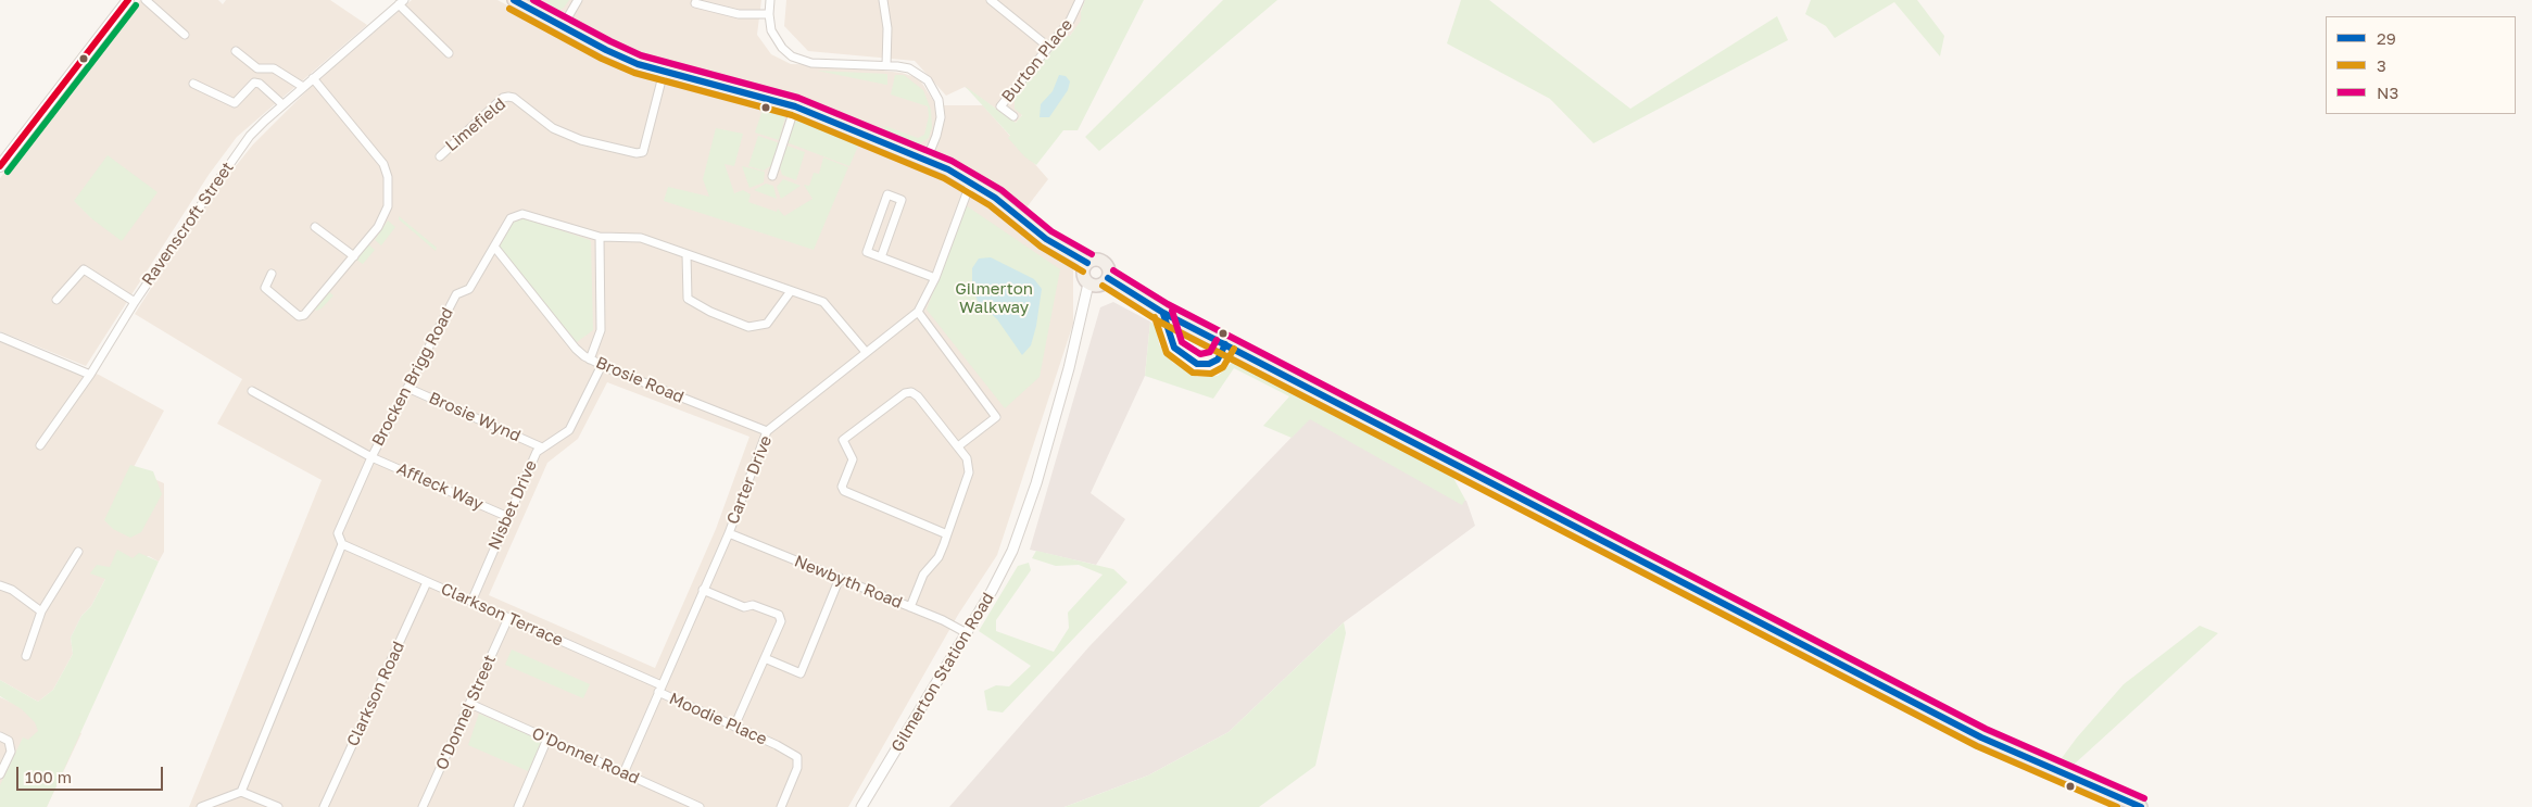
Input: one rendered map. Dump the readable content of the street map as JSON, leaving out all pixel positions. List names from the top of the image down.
{
  "streets": {
    "street": [
      "Burton Place",
      "Limefield",
      "Ravenscroft Street",
      "Brocken Brigg Road",
      "Brosie Road",
      "Brosie Wynd",
      "Carter Drive",
      "Affleck Way",
      "Nisbet Drive",
      "Newbyth Road",
      "Clarkson Terrace",
      "Gilmerton Station Road",
      "Clarkson Road",
      "O'Donnel Street",
      "Moodie Place",
      "O'Donnel Road"
    ]
  },
  "crossings": [
    ["Brocken Brigg Road", "Brosie Road"],
    ["Brocken Brigg Road", "Brosie Wynd"],
    ["Brocken Brigg Road", "Carter Drive"],
    ["Brocken Brigg Road", "Affleck Way"],
    ["Brocken Brigg Road", "Clarkson Terrace"],
    ["Brosie Road", "Carter Drive"],
    ["Brosie Road", "Nisbet Drive"],
    ["Brosie Wynd", "Nisbet Drive"],
    ["Carter Drive", "Newbyth Road"],
    ["Carter Drive", "Clarkson Terrace"],
    ["Carter Drive", "Moodie Place"],
    ["Carter Drive", "O'Donnel Road"],
    ["Affleck Way", "Nisbet Drive"],
    ["Nisbet Drive", "Clarkson Terrace"],
    ["Newbyth Road", "Gilmerton Station Road"],
    ["Clarkson Terrace", "Clarkson Road"],
    ["Clarkson Terrace", "O'Donnel Street"],
    ["Clarkson Terrace", "Moodie Place"],
    ["O'Donnel Street", "O'Donnel Road"]
  ],
  "parks": ["Gilmerton Walkway"],
  "lines": ["transit line 29", "transit line N3", "transit line 3"],
  "legend": ["29", "3", "N3"],
  "scale_bar": "100 m"
}
